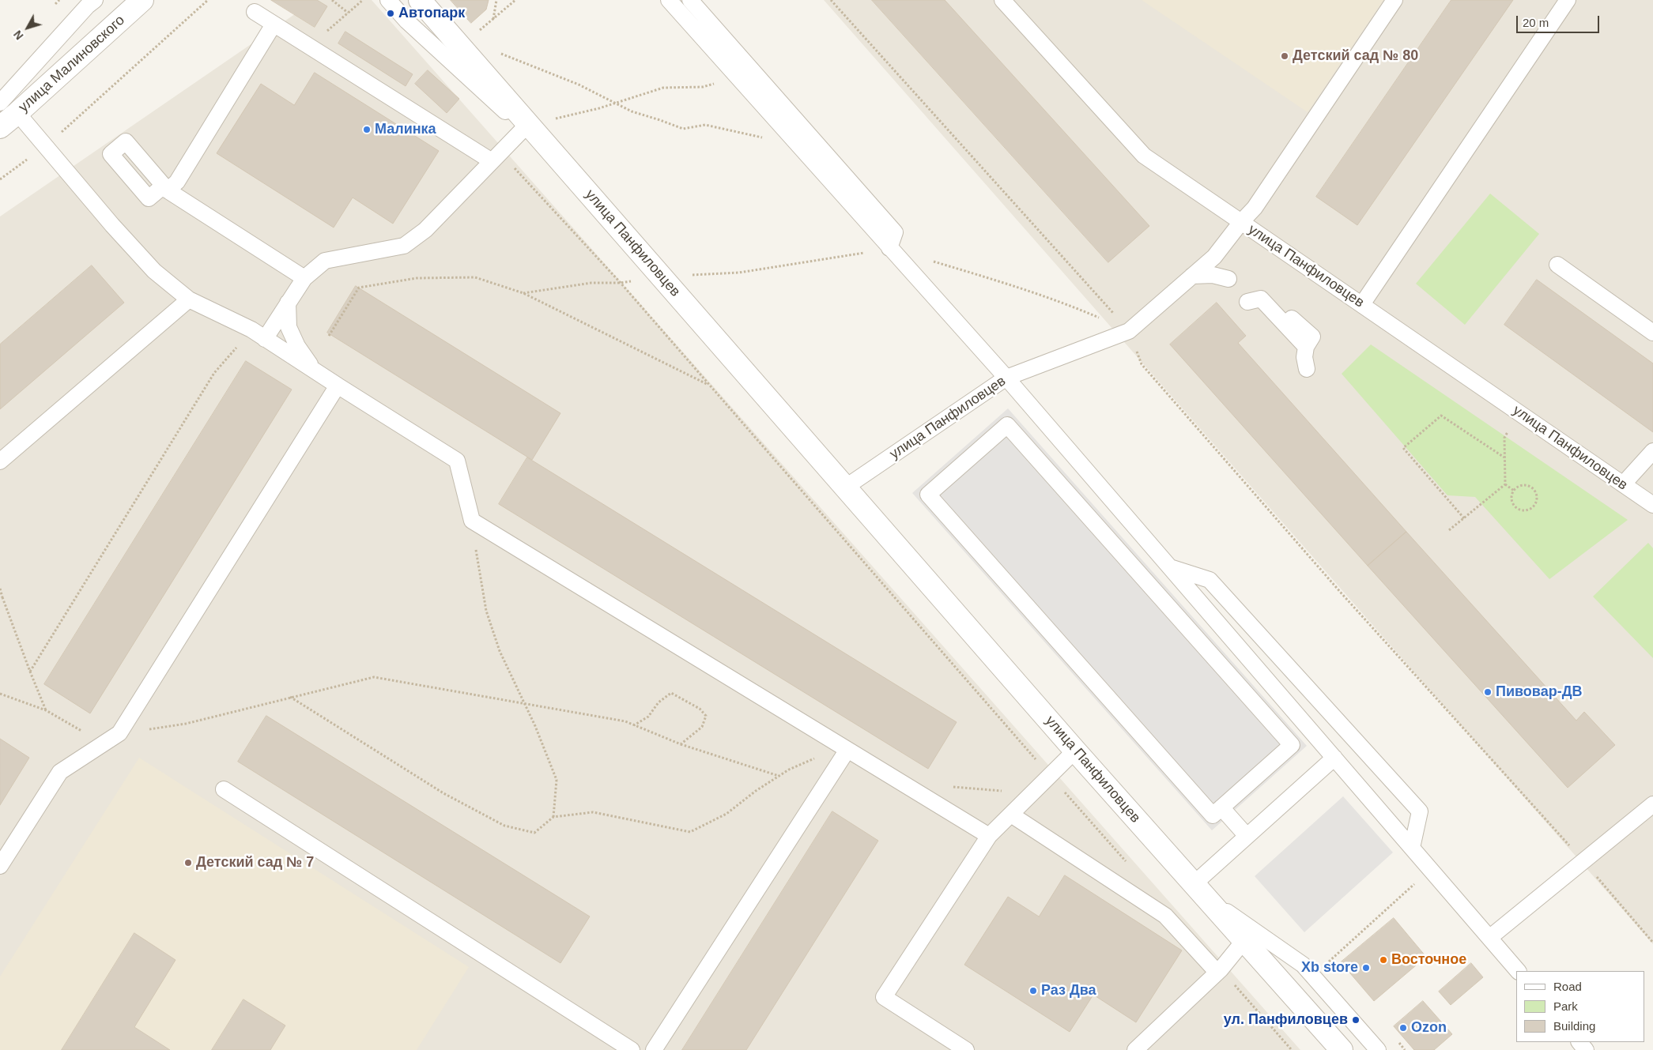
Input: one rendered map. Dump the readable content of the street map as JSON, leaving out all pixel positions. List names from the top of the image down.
{
  "streets": {
    "street": ["улица Малиновского", "улица Панфиловцев"]
  },
  "places": [
    "Автопарк",
    "Детский сад № 80",
    "Малинка",
    "Пивовар-ДВ",
    "Детский сад № 7",
    "Восточное",
    "Xb store",
    "Раз Два",
    "ул. Панфиловцев",
    "Ozon"
  ],
  "legend": ["Road", "Park", "Building"],
  "scale_bar": "20 m",
  "north": "bottom left"
}
